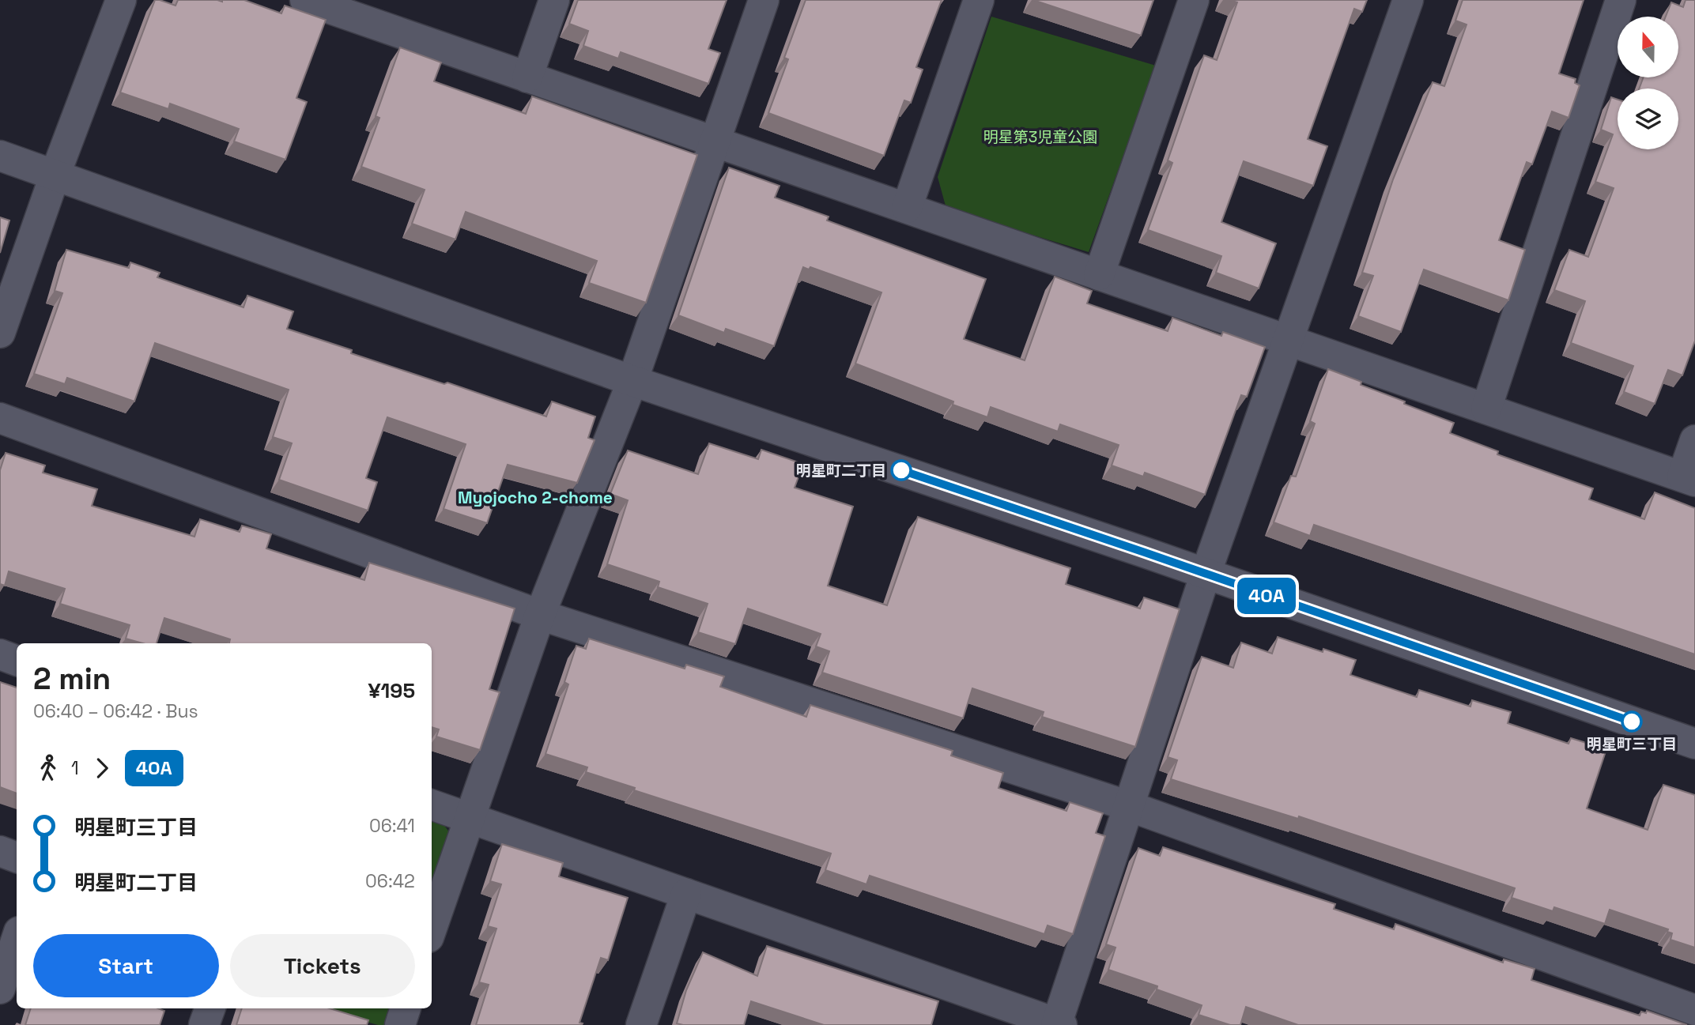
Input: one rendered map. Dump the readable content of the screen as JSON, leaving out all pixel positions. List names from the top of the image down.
{
  "districts": ["Myojocho 2-chome"],
  "parks": ["明星第3児童公園"],
  "places": ["明星町二丁目", "明星町三丁目"],
  "lines": ["bus line 40A"],
  "north": "top",
  "page": {
    "on_map": "40A",
    "heading": ["2 min", "06:40 – 06:42 · Bus", "¥195"],
    "legs": ["1", "40A"],
    "list": [
      {
        "name": "明星町三丁目",
        "value": "06:41"
      },
      {
        "name": "明星町二丁目",
        "value": "06:42"
      }
    ],
    "buttons": ["Start", "Tickets"]
  }
}
